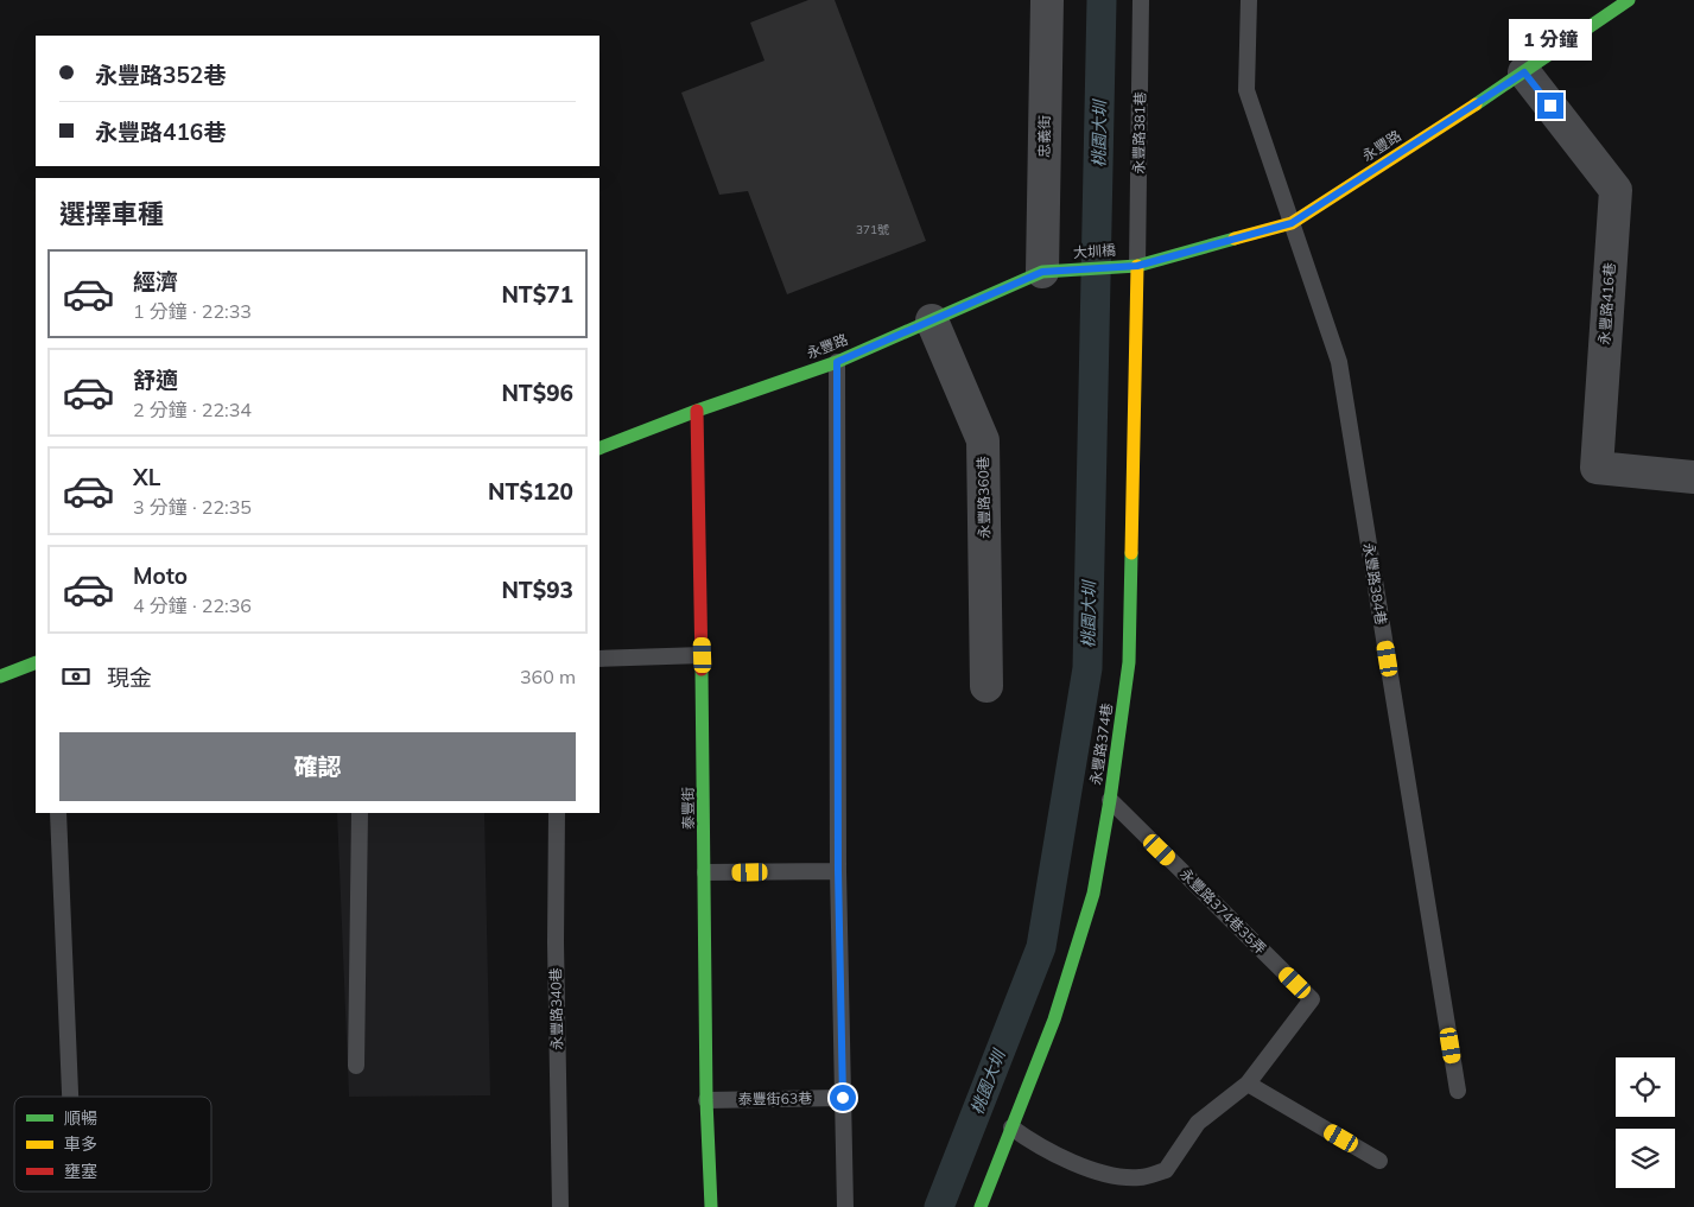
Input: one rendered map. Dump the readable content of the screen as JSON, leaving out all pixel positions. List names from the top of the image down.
{
  "streets": {
    "street": [
      "忠義街",
      "永豐路",
      "大圳橋",
      "永豐路416巷",
      "永豐路360巷",
      "永豐路374巷",
      "泰豐街"
    ],
    "lane": [
      "永豐路381巷",
      "永豐路384巷",
      "永豐路374巷35弄",
      "永豐路340巷",
      "泰豐街63巷"
    ]
  },
  "crossings": [
    ["永豐路381巷", "永豐路"],
    ["永豐路381巷", "大圳橋"],
    ["永豐路381巷", "永豐路374巷"],
    ["忠義街", "永豐路"],
    ["忠義街", "大圳橋"],
    ["永豐路", "大圳橋"],
    ["永豐路", "永豐路416巷"],
    ["永豐路", "永豐路360巷"],
    ["永豐路", "永豐路384巷"],
    ["永豐路", "永豐路374巷"],
    ["永豐路", "泰豐街"],
    ["大圳橋", "永豐路374巷"],
    ["永豐路374巷", "永豐路374巷35弄"],
    ["泰豐街", "泰豐街63巷"]
  ],
  "water": ["桃園大圳"],
  "house_numbers": ["371號"],
  "legend": ["順暢", "車多", "壅塞"],
  "page": {
    "bubble": "1 分鐘",
    "banner": ["永豐路352巷", "永豐路416巷"],
    "heading": "選擇車種",
    "list": [
      {
        "name": "經濟",
        "note": "1 分鐘 · 22:33",
        "value": "NT$71"
      },
      {
        "name": "舒適",
        "note": "2 分鐘 · 22:34",
        "value": "NT$96"
      },
      {
        "name": "XL",
        "note": "3 分鐘 · 22:35",
        "value": "NT$120"
      },
      {
        "name": "Moto",
        "note": "4 分鐘 · 22:36",
        "value": "NT$93"
      }
    ],
    "pay": ["現金", "360 m"],
    "buttons": "確認"
  }
}
